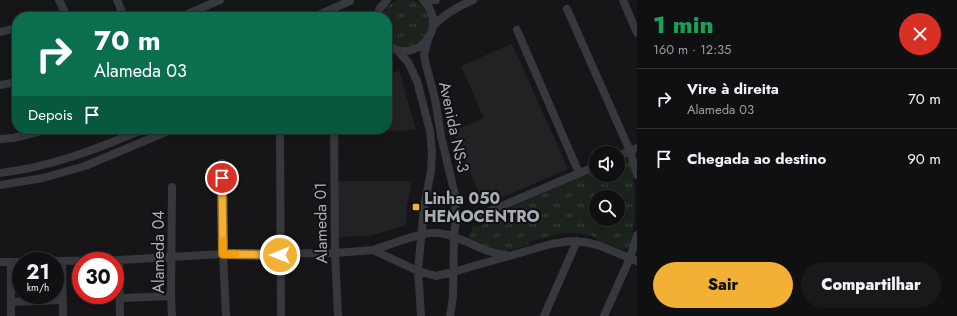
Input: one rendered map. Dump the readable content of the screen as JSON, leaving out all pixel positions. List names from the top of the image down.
{
  "streets": {
    "street": ["Avenida NS-3", "Alameda 01", "Alameda 04"]
  },
  "places": {
    "transit": ["Linha 050 HEMOCENTRO"]
  },
  "page": {
    "heading": ["1 min", "160 m · 12:35"],
    "turn": ["70 m", "Alameda 03"],
    "list": [
      {
        "name": "Vire à direita",
        "note": "Alameda 03",
        "value": "70 m"
      },
      {
        "name": "Chegada ao destino",
        "value": "90 m"
      }
    ],
    "then": "Depois",
    "speed": "21 km/h",
    "limit": "30",
    "buttons": ["Sair", "Compartilhar"]
  }
}
